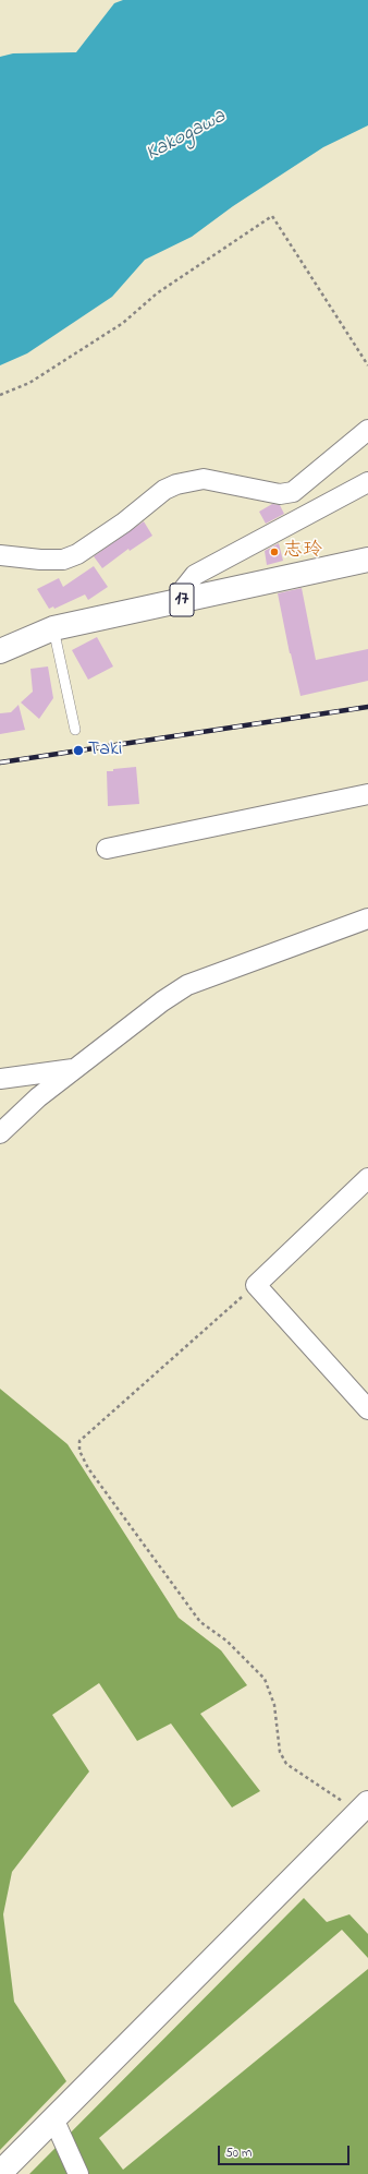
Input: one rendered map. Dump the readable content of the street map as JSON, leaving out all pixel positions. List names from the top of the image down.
{
  "streets": {
    "street": ["17"]
  },
  "water": ["Kakogawa"],
  "places": ["志玲", "Taki"],
  "scale_bar": "50 m"
}
